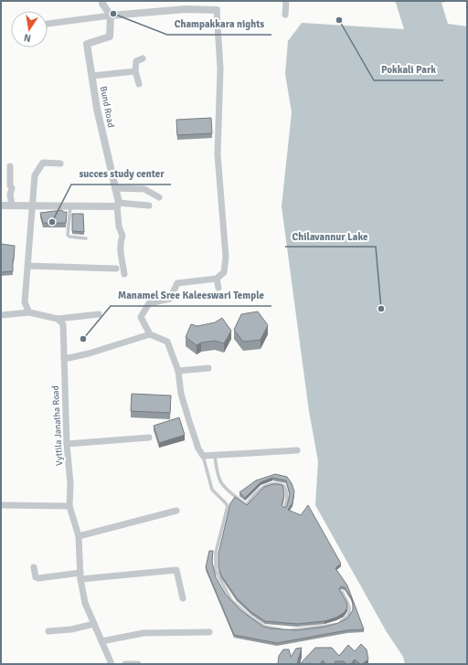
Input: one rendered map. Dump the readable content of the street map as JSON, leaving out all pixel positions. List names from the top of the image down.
{
  "streets": {
    "street": ["Bund Road", "Vyttila Janatha Road"]
  },
  "places": [
    "Champakkara nights",
    "Pokkali Park",
    "succes study center",
    "Chilavannur Lake",
    "Manamel Sree Kaleeswari Temple"
  ],
  "north": "bottom"
}
